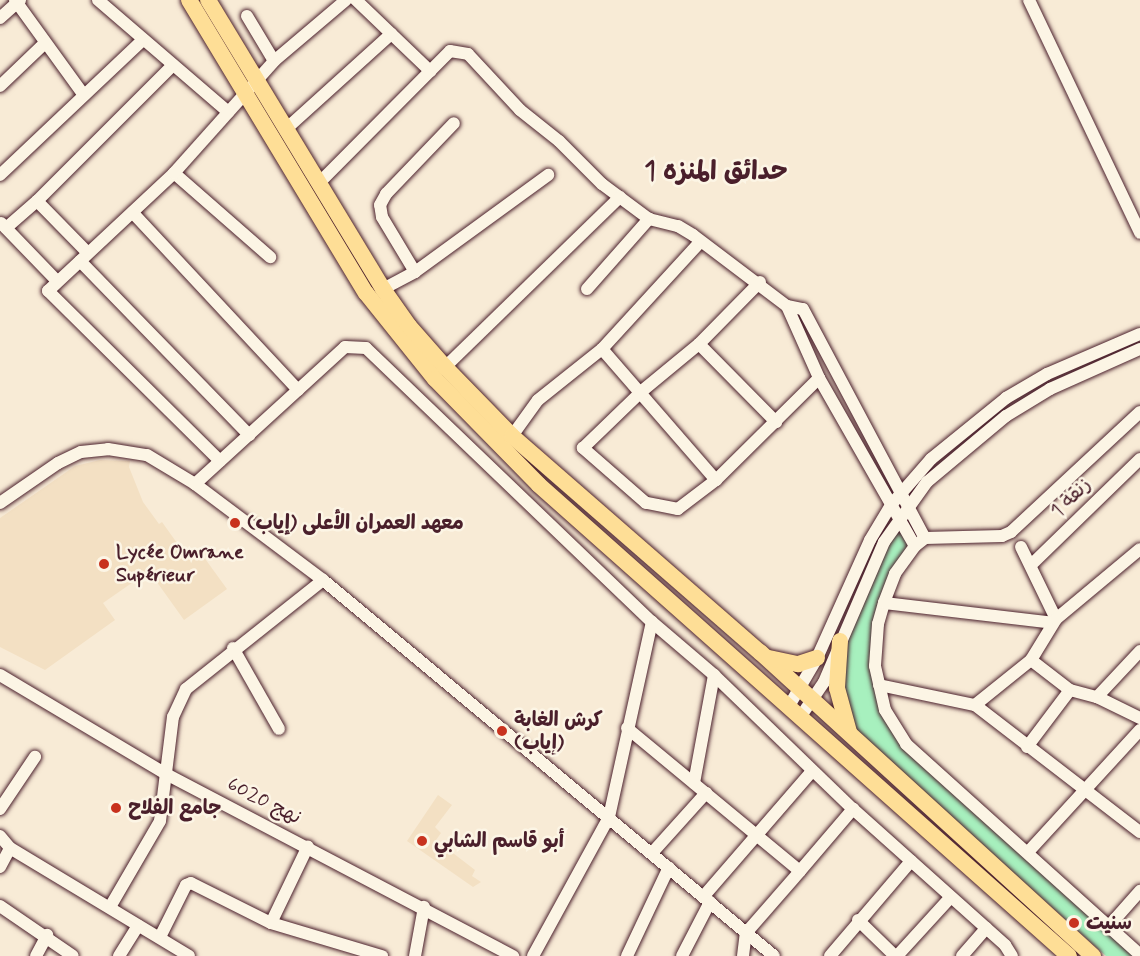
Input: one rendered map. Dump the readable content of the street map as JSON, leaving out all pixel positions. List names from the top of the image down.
{
  "streets": {
    "street": ["زنقة 1", "نهج 6020"]
  },
  "districts": ["حدائق المنزه 1"],
  "places": [
    "معهد العمران الأعلى (إياب)",
    "Lycée Omrane Supérieur",
    "كرش الغابة (إياب)",
    "جامع الفلاح",
    "أبو قاسم الشابي",
    "سنيت"
  ]
}
